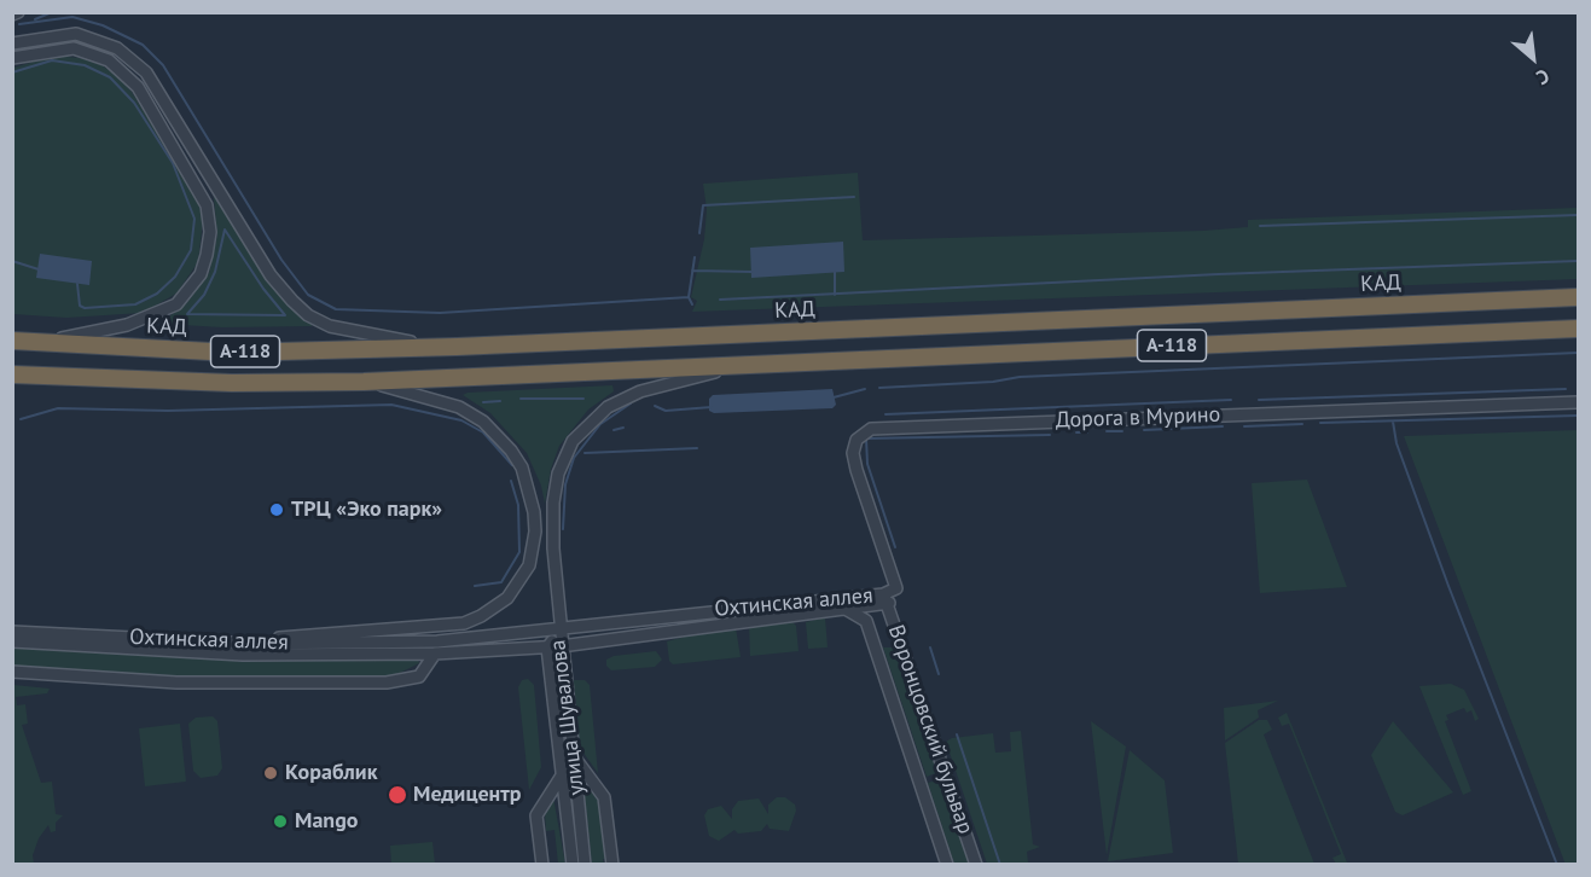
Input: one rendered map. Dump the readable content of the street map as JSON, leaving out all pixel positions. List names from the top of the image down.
{
  "streets": {
    "highway": ["КАД", "А-118"],
    "street": [
      "Дорога в Мурино",
      "Охтинская аллея",
      "улица Шувалова",
      "Воронцовский бульвар"
    ]
  },
  "crossings": [
    ["Дорога в Мурино", "Охтинская аллея"],
    ["Охтинская аллея", "улица Шувалова"],
    ["Охтинская аллея", "Воронцовский бульвар"]
  ],
  "places": [
    "ТРЦ «Эко парк»",
    "Кораблик",
    "Медицентр",
    "Mango"
  ],
  "north": "bottom right"
}
